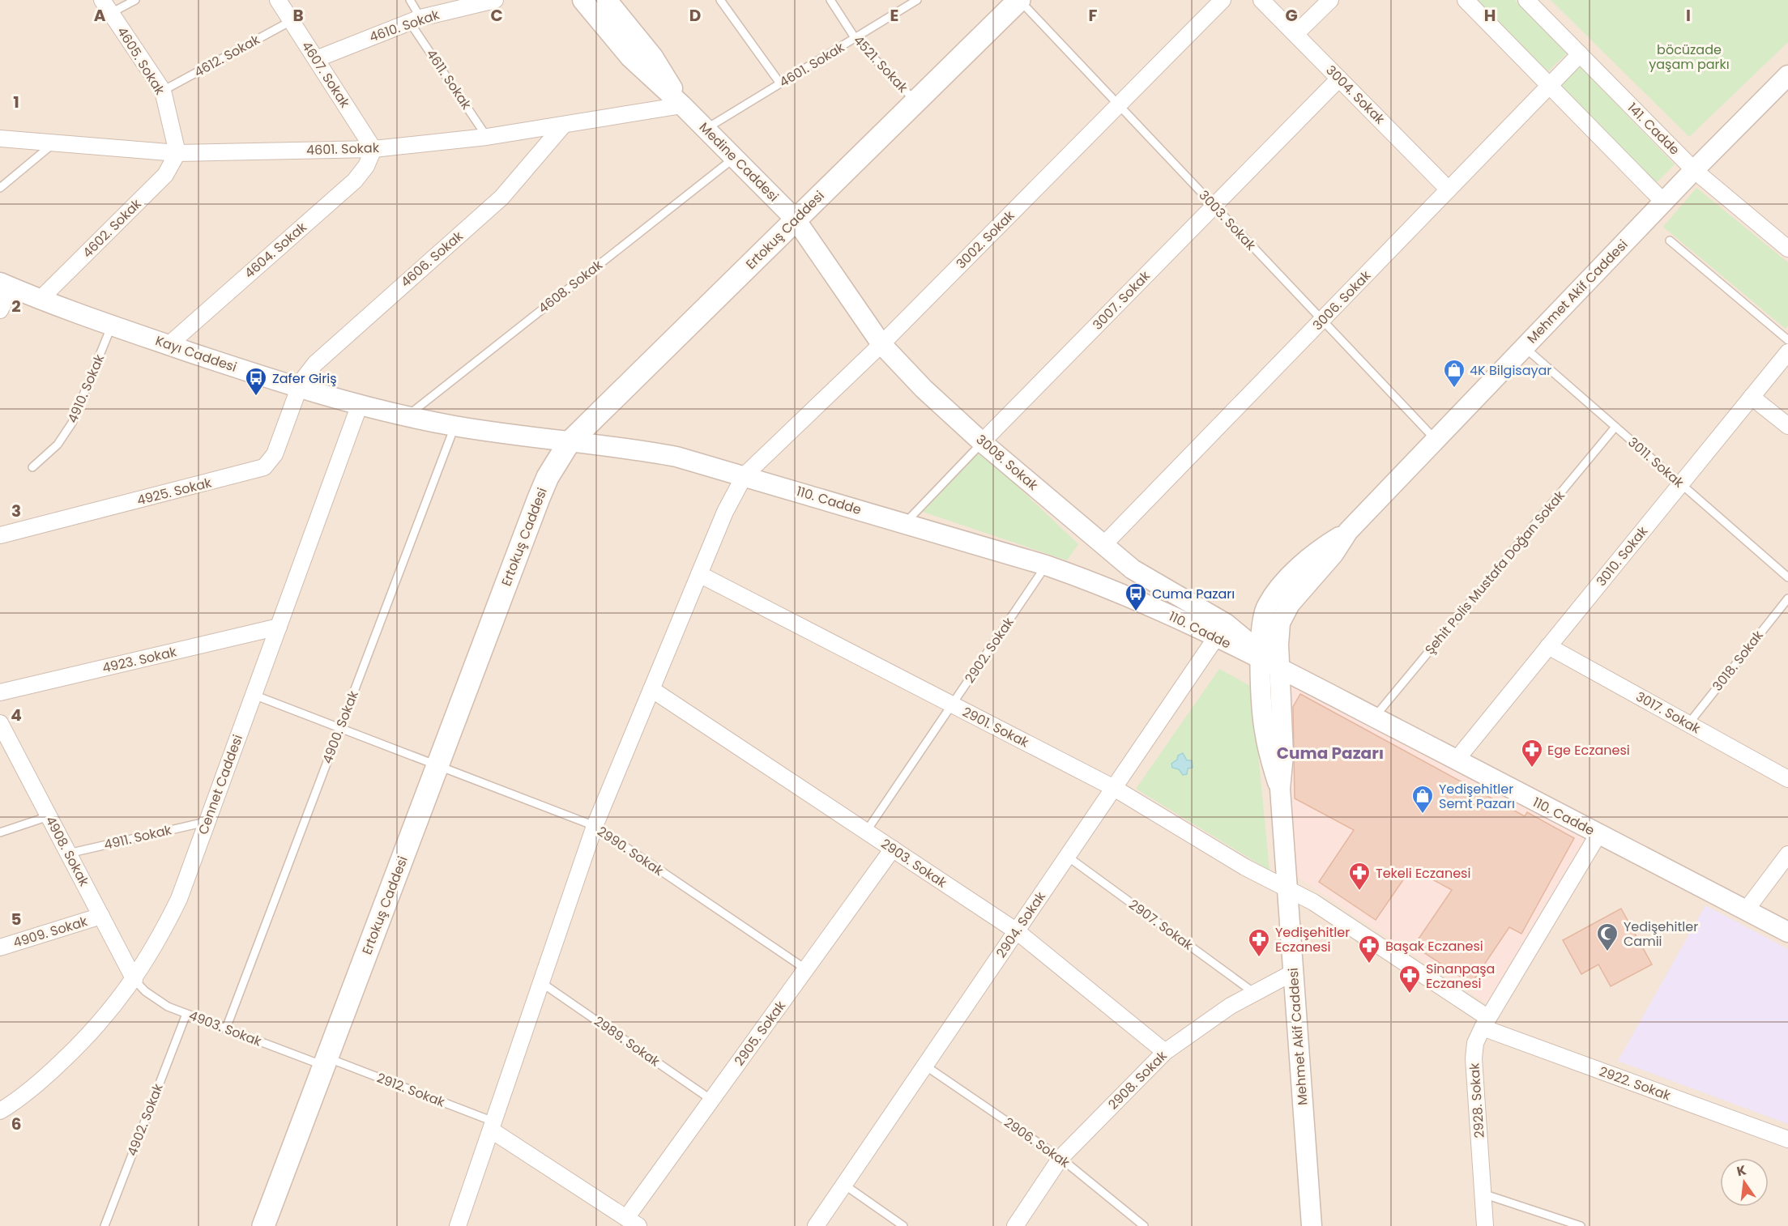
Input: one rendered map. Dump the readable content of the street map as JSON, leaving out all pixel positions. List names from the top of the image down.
{
  "streets": {
    "main road": ["Ertokuş Caddesi"],
    "street": [
      "4610. Sokak",
      "4605. Sokak",
      "4601. Sokak",
      "4607. Sokak",
      "3004. Sokak",
      "141. Cadde",
      "Medine Caddesi",
      "4602. Sokak",
      "3002. Sokak",
      "4604. Sokak",
      "4606. Sokak",
      "Mehmet Akif Caddesi",
      "3007. Sokak",
      "3006. Sokak",
      "Kayı Caddesi",
      "3008. Sokak",
      "4925. Sokak",
      "110. Cadde",
      "3010. Sokak",
      "4923. Sokak",
      "3017. Sokak",
      "2901. Sokak",
      "Cennet Caddesi",
      "4908. Sokak",
      "2903. Sokak",
      "2904. Sokak",
      "4909. Sokak",
      "2905. Sokak",
      "2908. Sokak",
      "2922. Sokak",
      "2912. Sokak",
      "2928. Sokak"
    ],
    "lane": [
      "4612. Sokak",
      "4521. Sokak",
      "4611. Sokak",
      "3003. Sokak",
      "4608. Sokak",
      "4910. Sokak",
      "3011. Sokak",
      "Şehit Polis Mustafa Doğan Sokak",
      "2902. Sokak",
      "3018. Sokak",
      "4900. Sokak",
      "4911. Sokak",
      "2990. Sokak",
      "2907. Sokak",
      "4903. Sokak",
      "2989. Sokak",
      "4902. Sokak",
      "2906. Sokak"
    ]
  },
  "crossings": [
    ["4610. Sokak", "4607. Sokak"],
    ["4610. Sokak", "4611. Sokak"],
    ["4612. Sokak", "4605. Sokak"],
    ["4612. Sokak", "4607. Sokak"],
    ["4605. Sokak", "4601. Sokak"],
    ["4605. Sokak", "4602. Sokak"],
    ["4521. Sokak", "4601. Sokak"],
    ["4521. Sokak", "Ertokuş Caddesi"],
    ["4601. Sokak", "4607. Sokak"],
    ["4601. Sokak", "4611. Sokak"],
    ["4601. Sokak", "Medine Caddesi"],
    ["4601. Sokak", "4602. Sokak"],
    ["4601. Sokak", "4604. Sokak"],
    ["4601. Sokak", "4606. Sokak"],
    ["4607. Sokak", "4604. Sokak"],
    ["3004. Sokak", "3007. Sokak"],
    ["3004. Sokak", "3006. Sokak"],
    ["141. Cadde", "Mehmet Akif Caddesi"],
    ["141. Cadde", "3006. Sokak"],
    ["Medine Caddesi", "Ertokuş Caddesi"],
    ["Medine Caddesi", "4608. Sokak"],
    ["Medine Caddesi", "3008. Sokak"],
    ["3003. Sokak", "Ertokuş Caddesi"],
    ["3003. Sokak", "3002. Sokak"],
    ["3003. Sokak", "Mehmet Akif Caddesi"],
    ["3003. Sokak", "3007. Sokak"],
    ["3003. Sokak", "3006. Sokak"],
    ["4602. Sokak", "Kayı Caddesi"],
    ["Ertokuş Caddesi", "Kayı Caddesi"],
    ["Ertokuş Caddesi", "3008. Sokak"],
    ["Ertokuş Caddesi", "110. Cadde"],
    ["Ertokuş Caddesi", "2990. Sokak"],
    ["Ertokuş Caddesi", "4903. Sokak"],
    ["Ertokuş Caddesi", "2912. Sokak"],
    ["3002. Sokak", "3008. Sokak"],
    ["3002. Sokak", "110. Cadde"],
    ["3002. Sokak", "2901. Sokak"],
    ["3002. Sokak", "2990. Sokak"],
    ["3002. Sokak", "2903. Sokak"],
    ["3002. Sokak", "2989. Sokak"],
    ["3002. Sokak", "2912. Sokak"],
    ["4604. Sokak", "Kayı Caddesi"],
    ["4606. Sokak", "Kayı Caddesi"],
    ["4606. Sokak", "4925. Sokak"],
    ["4608. Sokak", "Kayı Caddesi"],
    ["Mehmet Akif Caddesi", "3011. Sokak"],
    ["Mehmet Akif Caddesi", "110. Cadde"],
    ["Mehmet Akif Caddesi", "2901. Sokak"],
    ["Mehmet Akif Caddesi", "2908. Sokak"],
    ["Mehmet Akif Caddesi", "2922. Sokak"],
    ["3007. Sokak", "3008. Sokak"],
    ["3007. Sokak", "110. Cadde"],
    ["3006. Sokak", "3008. Sokak"],
    ["Kayı Caddesi", "4910. Sokak"],
    ["Kayı Caddesi", "4925. Sokak"],
    ["Kayı Caddesi", "110. Cadde"],
    ["Kayı Caddesi", "4900. Sokak"],
    ["Kayı Caddesi", "Cennet Caddesi"],
    ["3008. Sokak", "110. Cadde"],
    ["3008. Sokak", "2904. Sokak"],
    ["3011. Sokak", "3010. Sokak"],
    ["3011. Sokak", "Şehit Polis Mustafa Doğan Sokak"],
    ["110. Cadde", "3010. Sokak"],
    ["110. Cadde", "Şehit Polis Mustafa Doğan Sokak"],
    ["110. Cadde", "2902. Sokak"],
    ["110. Cadde", "2904. Sokak"],
    ["110. Cadde", "2928. Sokak"],
    ["3010. Sokak", "3017. Sokak"],
    ["2902. Sokak", "2901. Sokak"],
    ["2902. Sokak", "2903. Sokak"],
    ["4923. Sokak", "Cennet Caddesi"],
    ["3018. Sokak", "3017. Sokak"],
    ["4900. Sokak", "2990. Sokak"],
    ["4900. Sokak", "4903. Sokak"],
    ["2901. Sokak", "2904. Sokak"],
    ["2901. Sokak", "2922. Sokak"],
    ["Cennet Caddesi", "4911. Sokak"],
    ["Cennet Caddesi", "4908. Sokak"],
    ["Cennet Caddesi", "2990. Sokak"],
    ["Cennet Caddesi", "4903. Sokak"],
    ["4911. Sokak", "4908. Sokak"],
    ["4908. Sokak", "4909. Sokak"],
    ["4908. Sokak", "4903. Sokak"],
    ["2990. Sokak", "2905. Sokak"],
    ["2903. Sokak", "2904. Sokak"],
    ["2903. Sokak", "2905. Sokak"],
    ["2903. Sokak", "2908. Sokak"],
    ["2904. Sokak", "2907. Sokak"],
    ["2904. Sokak", "2906. Sokak"],
    ["2907. Sokak", "2908. Sokak"],
    ["4903. Sokak", "2912. Sokak"],
    ["4903. Sokak", "4902. Sokak"],
    ["2905. Sokak", "2989. Sokak"],
    ["2905. Sokak", "2912. Sokak"],
    ["2908. Sokak", "2906. Sokak"],
    ["2922. Sokak", "2928. Sokak"]
  ],
  "districts": ["Cuma Pazarı"],
  "parks": ["böcüzade yaşam parkı"],
  "places": {
    "shop": ["4K Bilgisayar", "Yedişehitler Semt Pazarı"],
    "bus stop": ["Zafer Giriş", "Cuma Pazarı"],
    "pharmacy": [
      "Ege Eczanesi",
      "Tekeli Eczanesi",
      "Yedişehitler Eczanesi",
      "Başak Eczanesi",
      "Sinanpaşa Eczanesi"
    ],
    "mosque": ["Yedişehitler Camii"]
  },
  "north": "top",
  "grid": {
    "columns": [
      "A",
      "B",
      "C",
      "D",
      "E",
      "F",
      "G",
      "H",
      "I"
    ],
    "rows": [
      "1",
      "2",
      "3",
      "4",
      "5",
      "6"
    ]
  }
}
